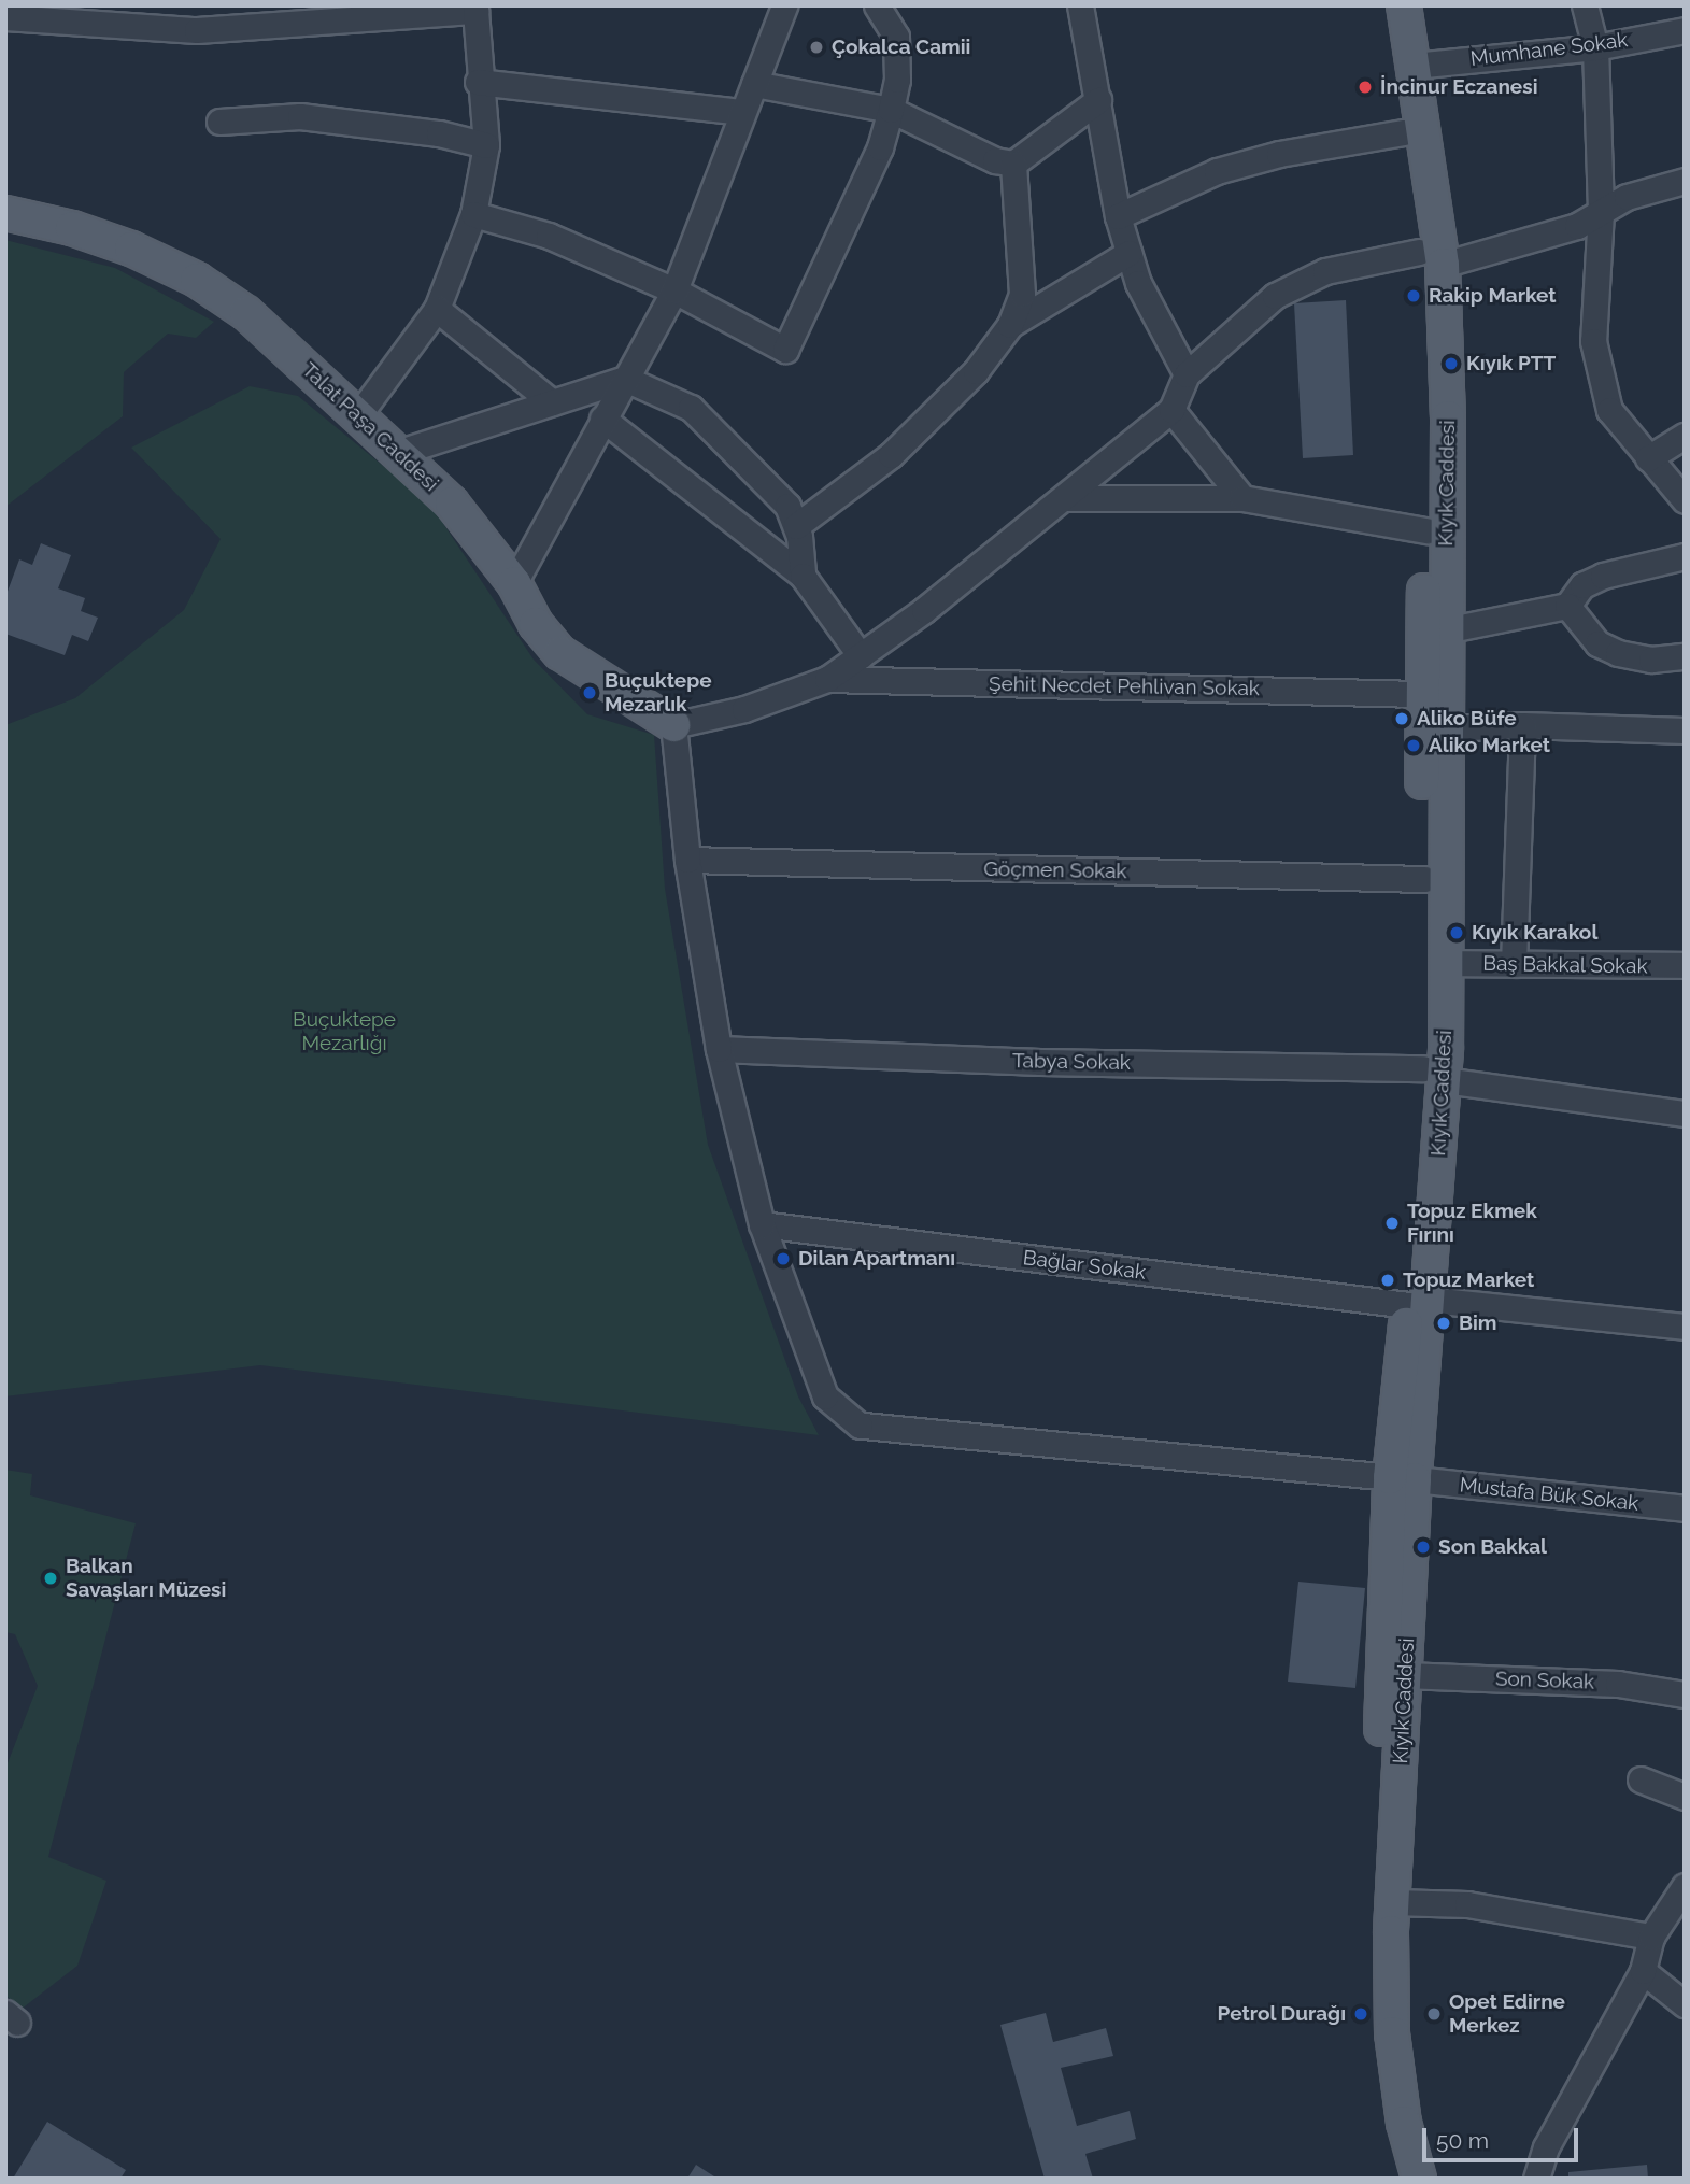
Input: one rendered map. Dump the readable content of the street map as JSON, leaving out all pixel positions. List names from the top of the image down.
{
  "streets": {
    "main road": ["Talat Paşa Caddesi", "Kıyık Caddesi"],
    "street": [
      "Mumhane Sokak",
      "Şehit Necdet Pehlivan Sokak",
      "Göçmen Sokak",
      "Baş Bakkal Sokak",
      "Tabya Sokak",
      "Bağlar Sokak",
      "Mustafa Bük Sokak",
      "Son Sokak"
    ]
  },
  "crossings": [
    ["Mumhane Sokak", "Kıyık Caddesi"],
    ["Talat Paşa Caddesi", "Mustafa Bük Sokak"],
    ["Kıyık Caddesi", "Şehit Necdet Pehlivan Sokak"],
    ["Kıyık Caddesi", "Göçmen Sokak"],
    ["Kıyık Caddesi", "Baş Bakkal Sokak"],
    ["Kıyık Caddesi", "Tabya Sokak"],
    ["Kıyık Caddesi", "Bağlar Sokak"],
    ["Kıyık Caddesi", "Mustafa Bük Sokak"],
    ["Kıyık Caddesi", "Son Sokak"],
    ["Göçmen Sokak", "Mustafa Bük Sokak"],
    ["Tabya Sokak", "Mustafa Bük Sokak"],
    ["Bağlar Sokak", "Mustafa Bük Sokak"]
  ],
  "parks": ["Buçuktepe Mezarlığı"],
  "places": [
    "Çokalca Camii",
    "İncinur Eczanesi",
    "Rakip Market",
    "Kıyık PTT",
    "Buçuktepe Mezarlık",
    "Aliko Büfe",
    "Aliko Market",
    "Kıyık Karakol",
    "Topuz Ekmek Fırını",
    "Dilan Apartmanı",
    "Topuz Market",
    "Bim",
    "Son Bakkal",
    "Balkan Savaşları Müzesi",
    "Petrol Durağı",
    "Opet Edirne Merkez"
  ],
  "scale_bar": "50 m"
}
